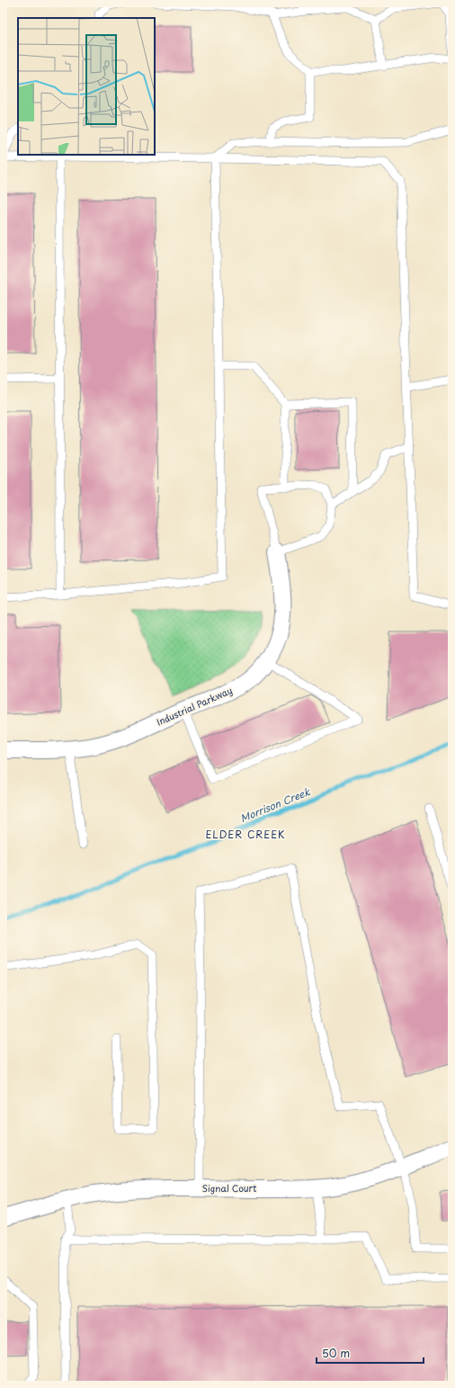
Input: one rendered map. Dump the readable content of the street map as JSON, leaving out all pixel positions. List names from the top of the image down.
{
  "streets": {
    "street": ["Industrial Parkway", "Signal Court"]
  },
  "districts": ["ELDER CREEK"],
  "water": ["Morrison Creek"],
  "scale_bar": "50 m"
}
